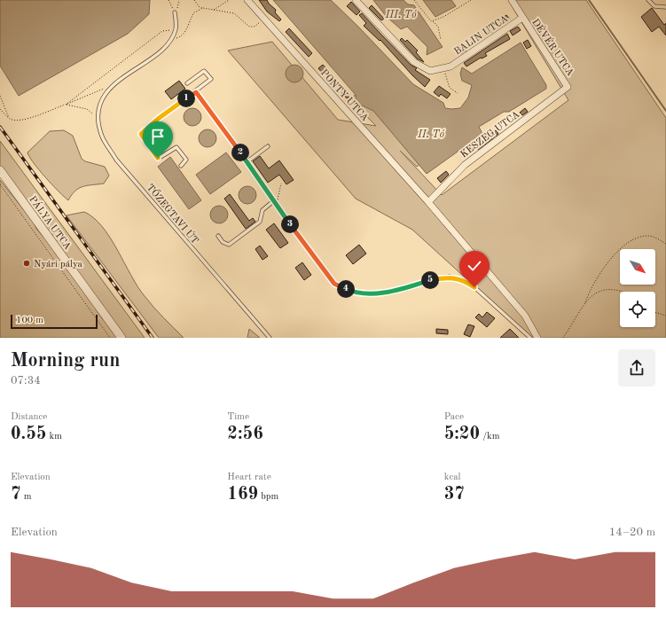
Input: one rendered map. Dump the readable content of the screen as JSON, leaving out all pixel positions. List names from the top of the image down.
{
  "streets": {
    "street": [
      "BALIN UTCA",
      "DÉVÉR UTCA",
      "PONTY UTCA",
      "KESZEG UTCA",
      "PÁLYA UTCA"
    ],
    "lane": ["TŐZEGTAVI ÚT"]
  },
  "crossings": [
    ["BALIN UTCA", "DÉVÉR UTCA"],
    ["DÉVÉR UTCA", "KESZEG UTCA"],
    ["PONTY UTCA", "KESZEG UTCA"]
  ],
  "water": ["III. Tó", "II. Tó"],
  "places": ["Nyári pálya"],
  "scale_bar": "100 m",
  "north": "bottom right",
  "page": {
    "pins": [
      "1",
      "2",
      "3",
      "5",
      "4"
    ],
    "scale": "100 m",
    "heading": ["Morning run", "07:34"],
    "stats": [
      ["Distance", "0.55 km"],
      ["Time", "2:56"],
      ["Pace", "5:20 /km"],
      ["Elevation", "7 m"],
      ["Heart rate", "169 bpm"],
      ["kcal", "37"]
    ],
    "chart": ["Elevation", "14–20 m"]
  }
}
